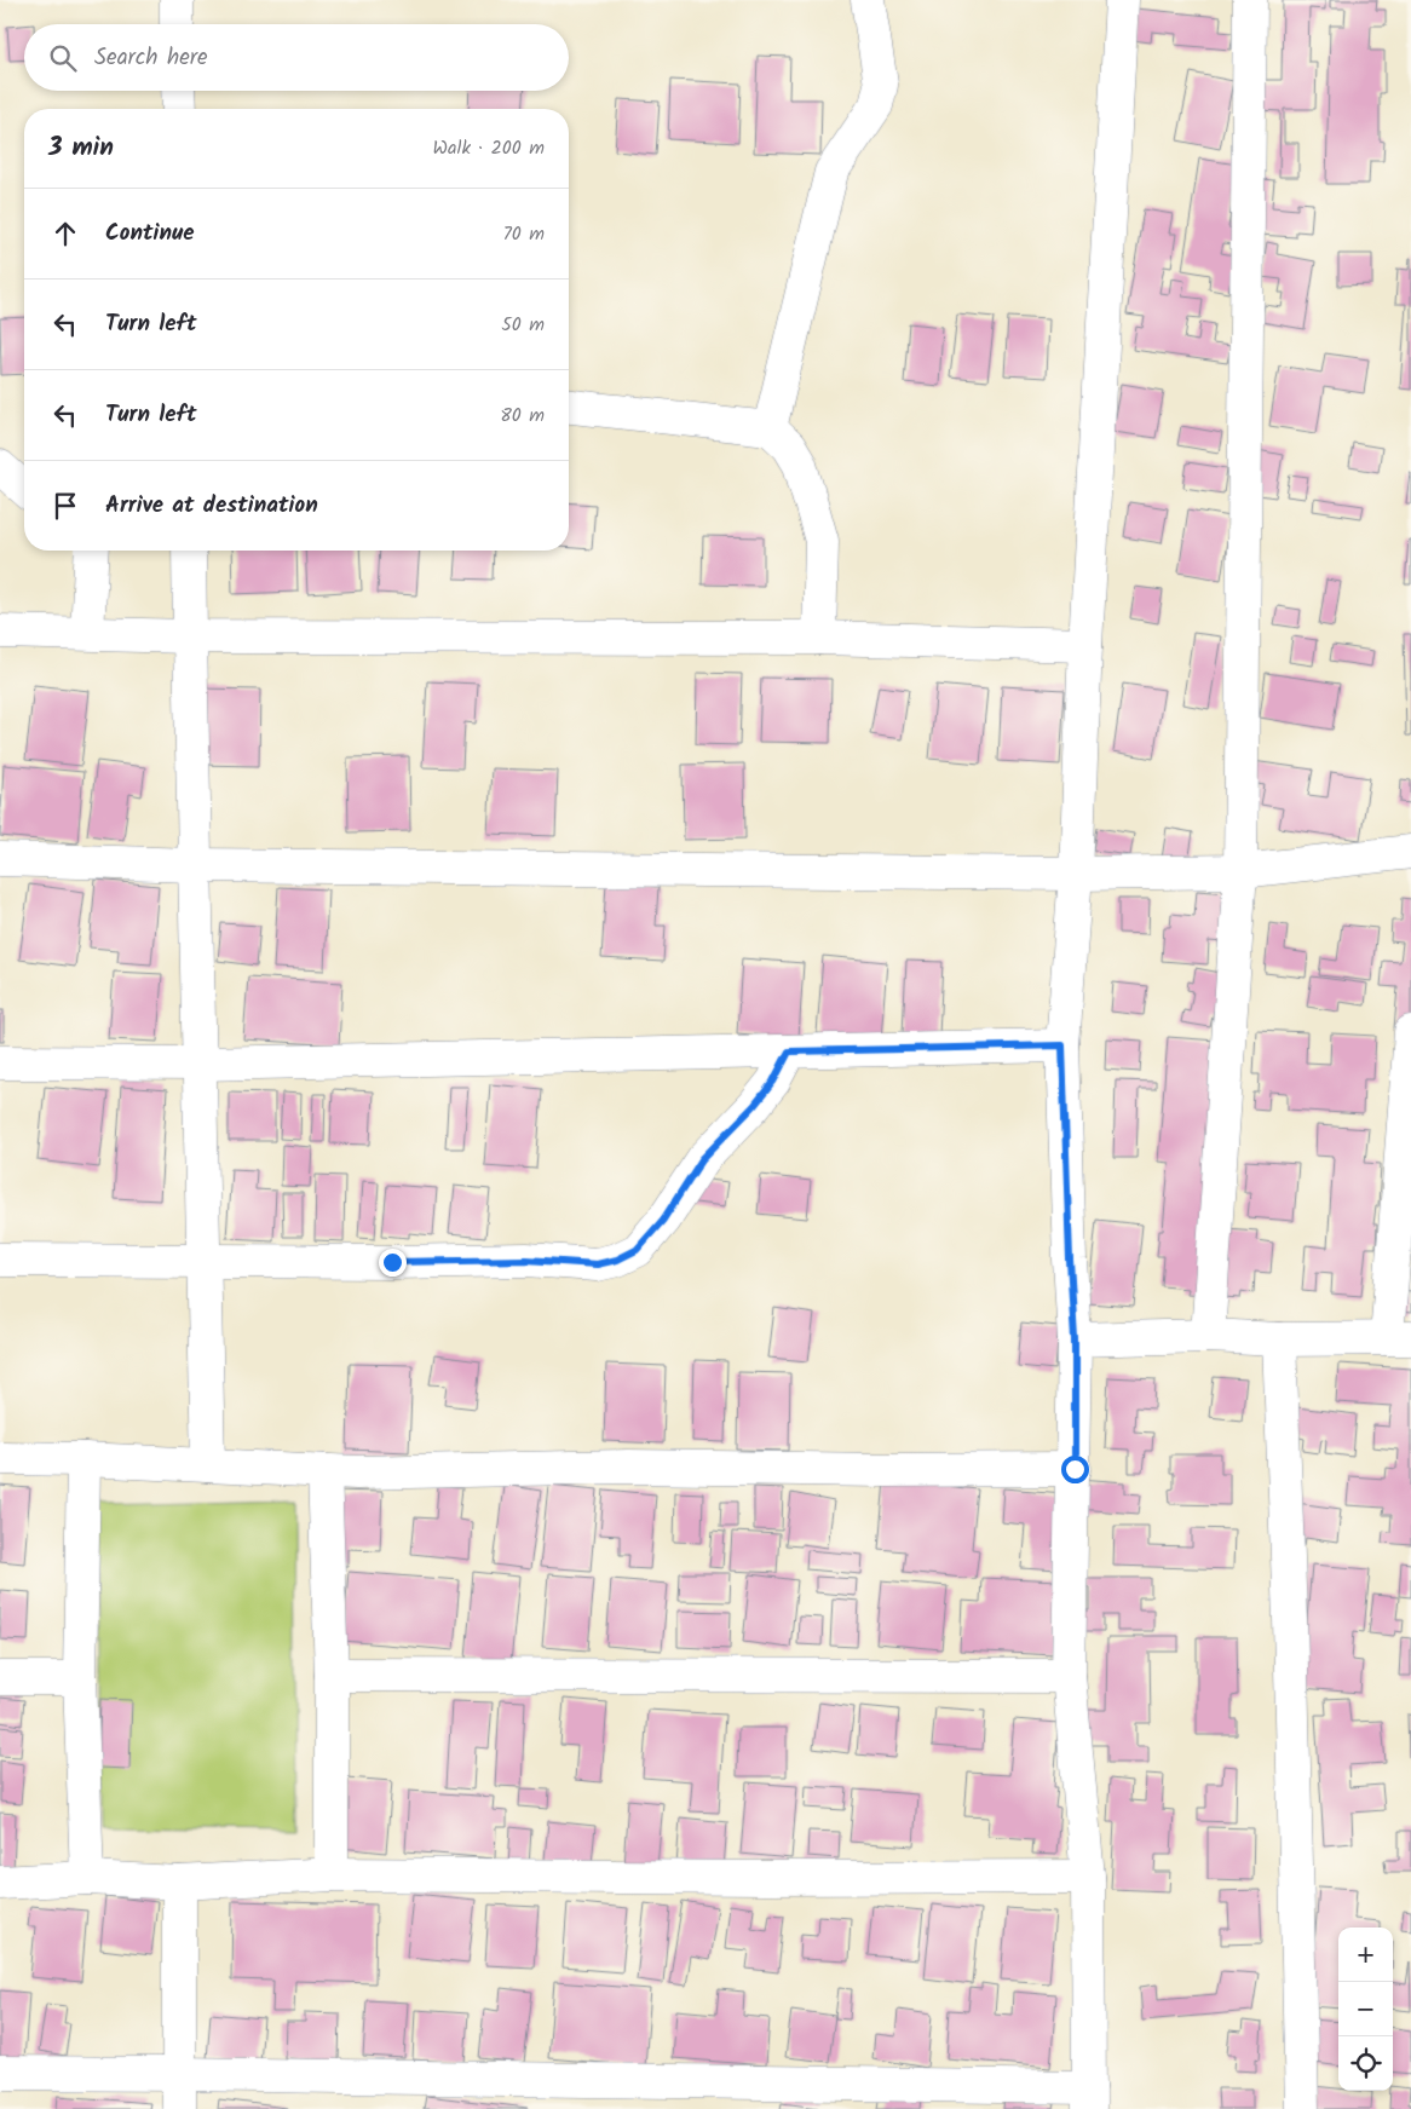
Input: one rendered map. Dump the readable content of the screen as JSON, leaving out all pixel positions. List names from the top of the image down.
{
  "page": {
    "search": "Search here",
    "heading": ["3 min", "Walk · 200 m"],
    "list": [
      ["Continue", "70 m"],
      ["Turn left", "50 m"],
      ["Turn left", "80 m"],
      "Arrive at destination"
    ],
    "map_buttons": ["+", "−"]
  }
}
